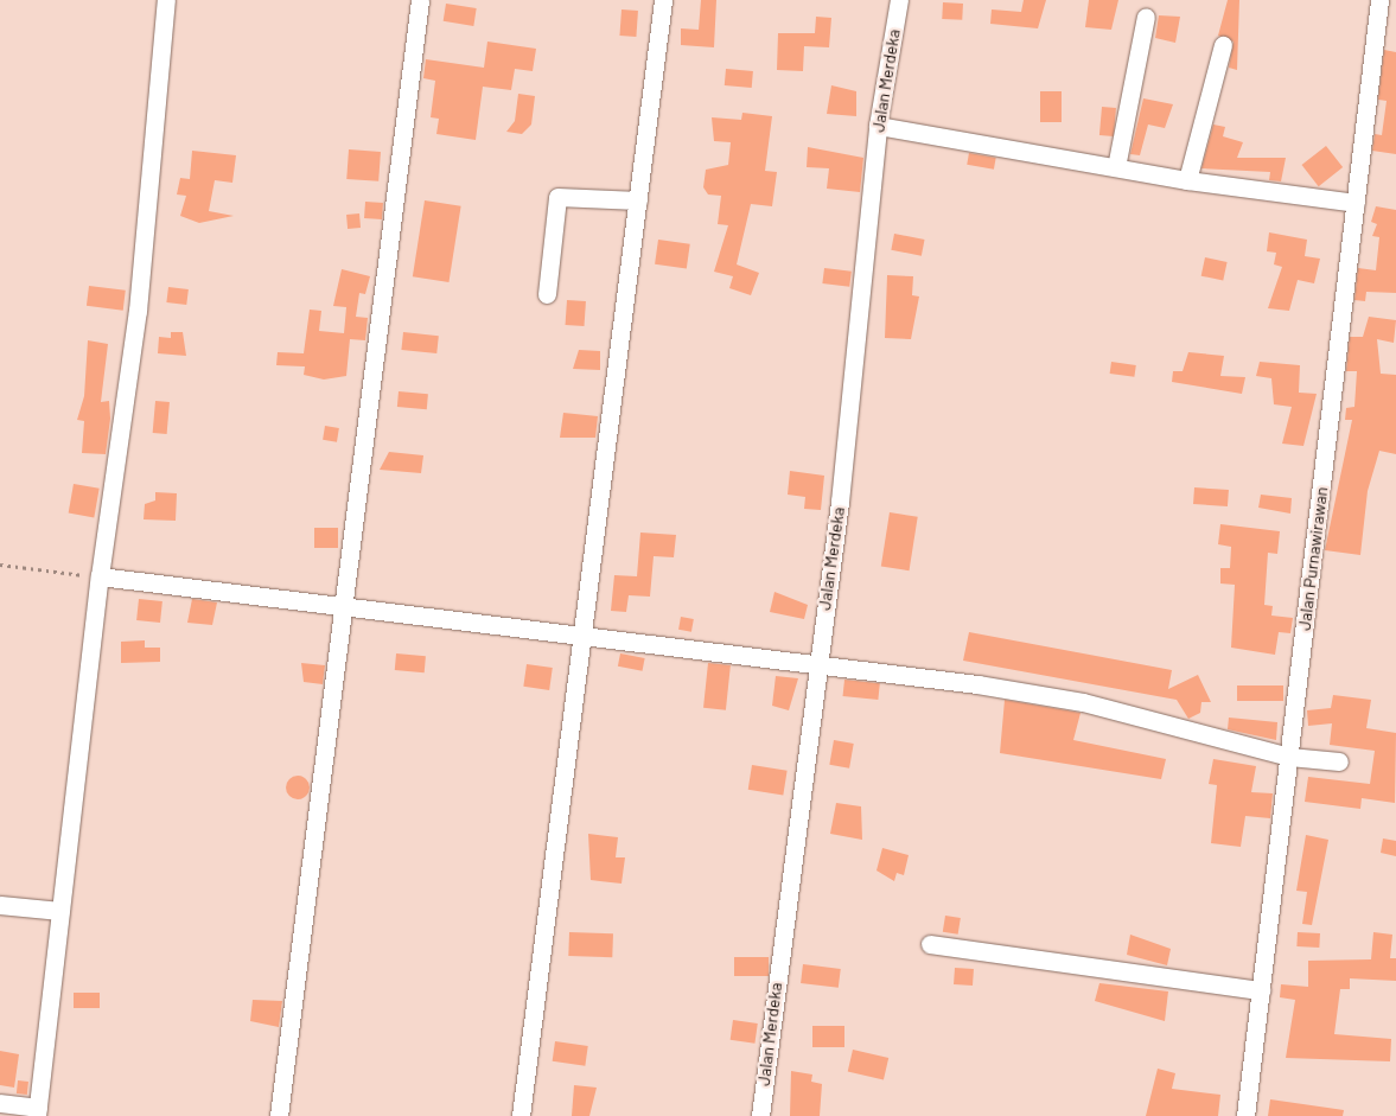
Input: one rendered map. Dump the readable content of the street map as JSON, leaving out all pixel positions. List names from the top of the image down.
{
  "streets": {
    "street": ["Jalan Merdeka", "Jalan Purnawirawan"]
  }
}
